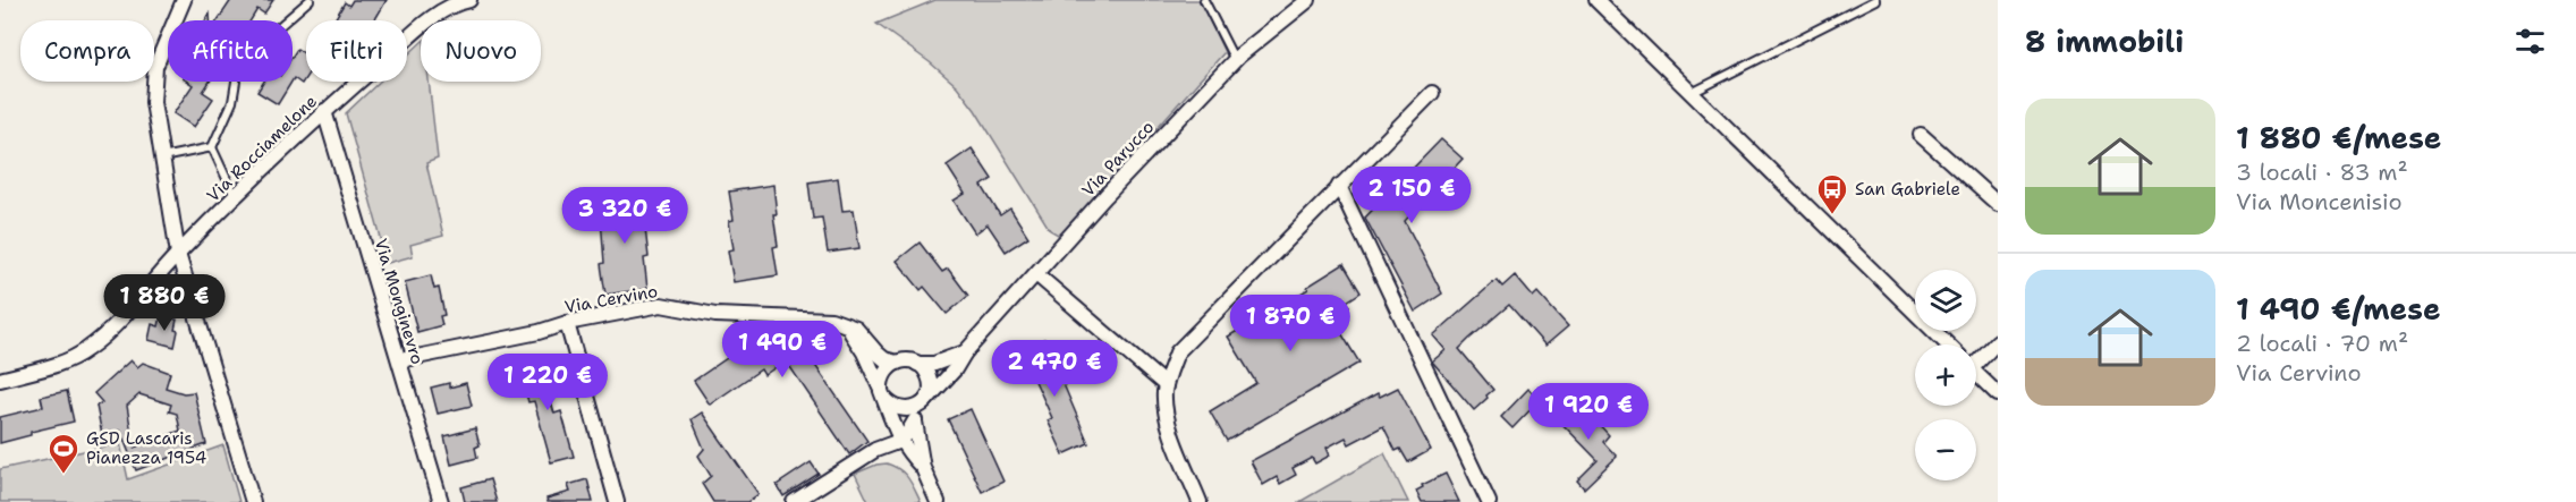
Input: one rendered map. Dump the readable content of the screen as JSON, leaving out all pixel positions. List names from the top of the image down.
{
  "streets": {
    "street": [
      "Via Rocciamelone",
      "Via Parucco",
      "Via Cervino",
      "Via Monginevro"
    ]
  },
  "crossings": [
    ["Via Rocciamelone", "Via Monginevro"],
    ["Via Parucco", "Via Cervino"],
    ["Via Cervino", "Via Monginevro"]
  ],
  "places": {
    "bus stop": ["San Gabriele"],
    "sports": ["GSD Lascaris Pianezza 1954"]
  },
  "page": {
    "heading": "8 immobili",
    "chip": [
      "Compra",
      "Affitta",
      "Filtri",
      "Nuovo"
    ],
    "list": [
      {
        "name": "1 880 €/mese",
        "note": "3 locali · 83 m² · Via Moncenisio"
      },
      {
        "name": "1 490 €/mese",
        "note": "2 locali · 70 m² · Via Cervino"
      }
    ],
    "price": [
      "2 150 €",
      "3 320 €",
      "1 880 €",
      "1 870 €",
      "1 490 €",
      "2 470 €",
      "1 220 €",
      "1 920 €"
    ],
    "map_buttons": ["+", "−"]
  }
}
